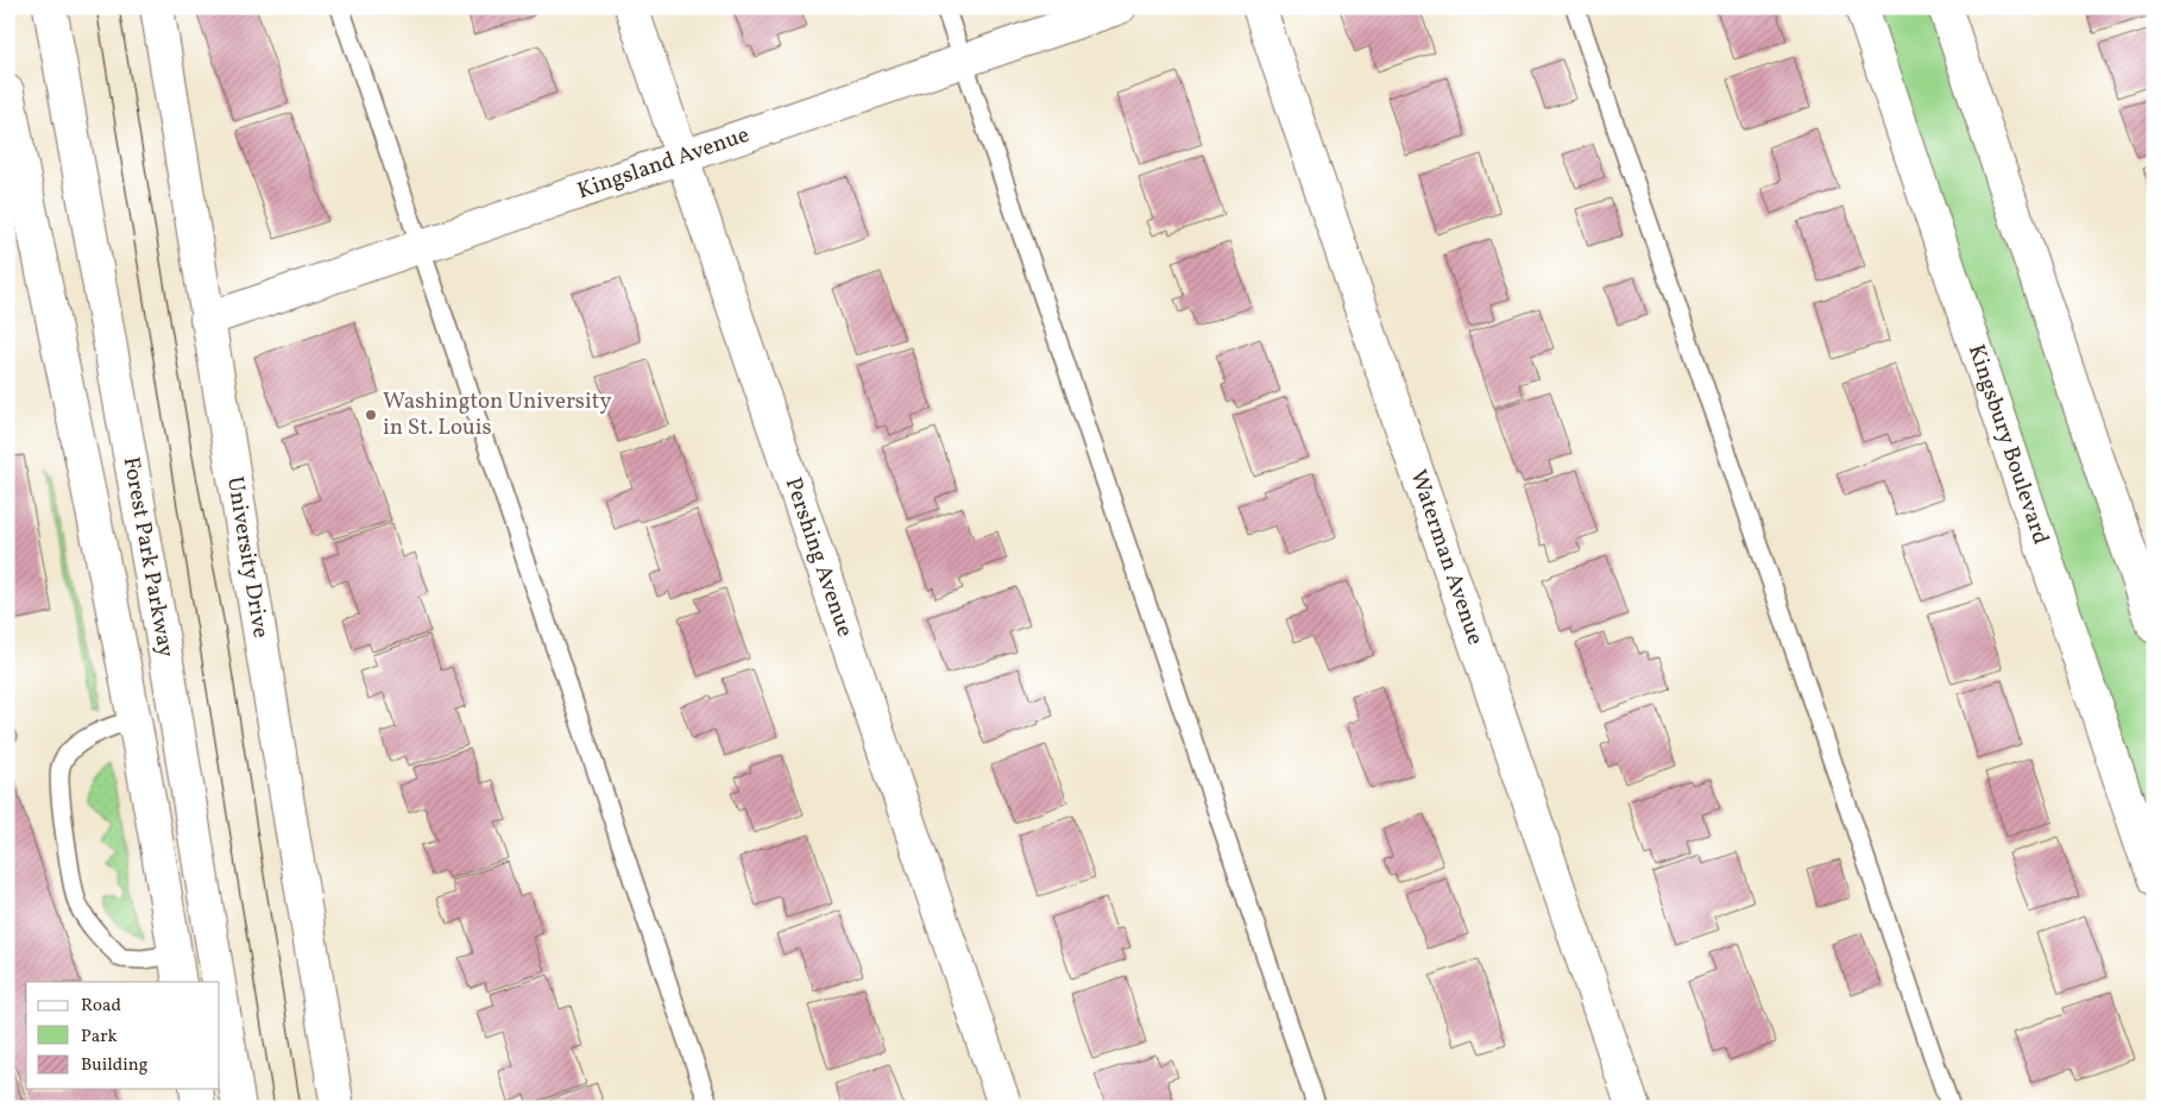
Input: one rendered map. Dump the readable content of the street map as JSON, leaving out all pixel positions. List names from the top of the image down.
{
  "streets": {
    "street": [
      "Kingsland Avenue",
      "Kingsbury Boulevard",
      "Forest Park Parkway",
      "University Drive",
      "Pershing Avenue",
      "Waterman Avenue"
    ]
  },
  "crossings": [
    ["Kingsland Avenue", "University Drive"],
    ["Kingsland Avenue", "Pershing Avenue"]
  ],
  "places": ["Washington University in St. Louis"],
  "legend": ["Road", "Park", "Building"]
}
